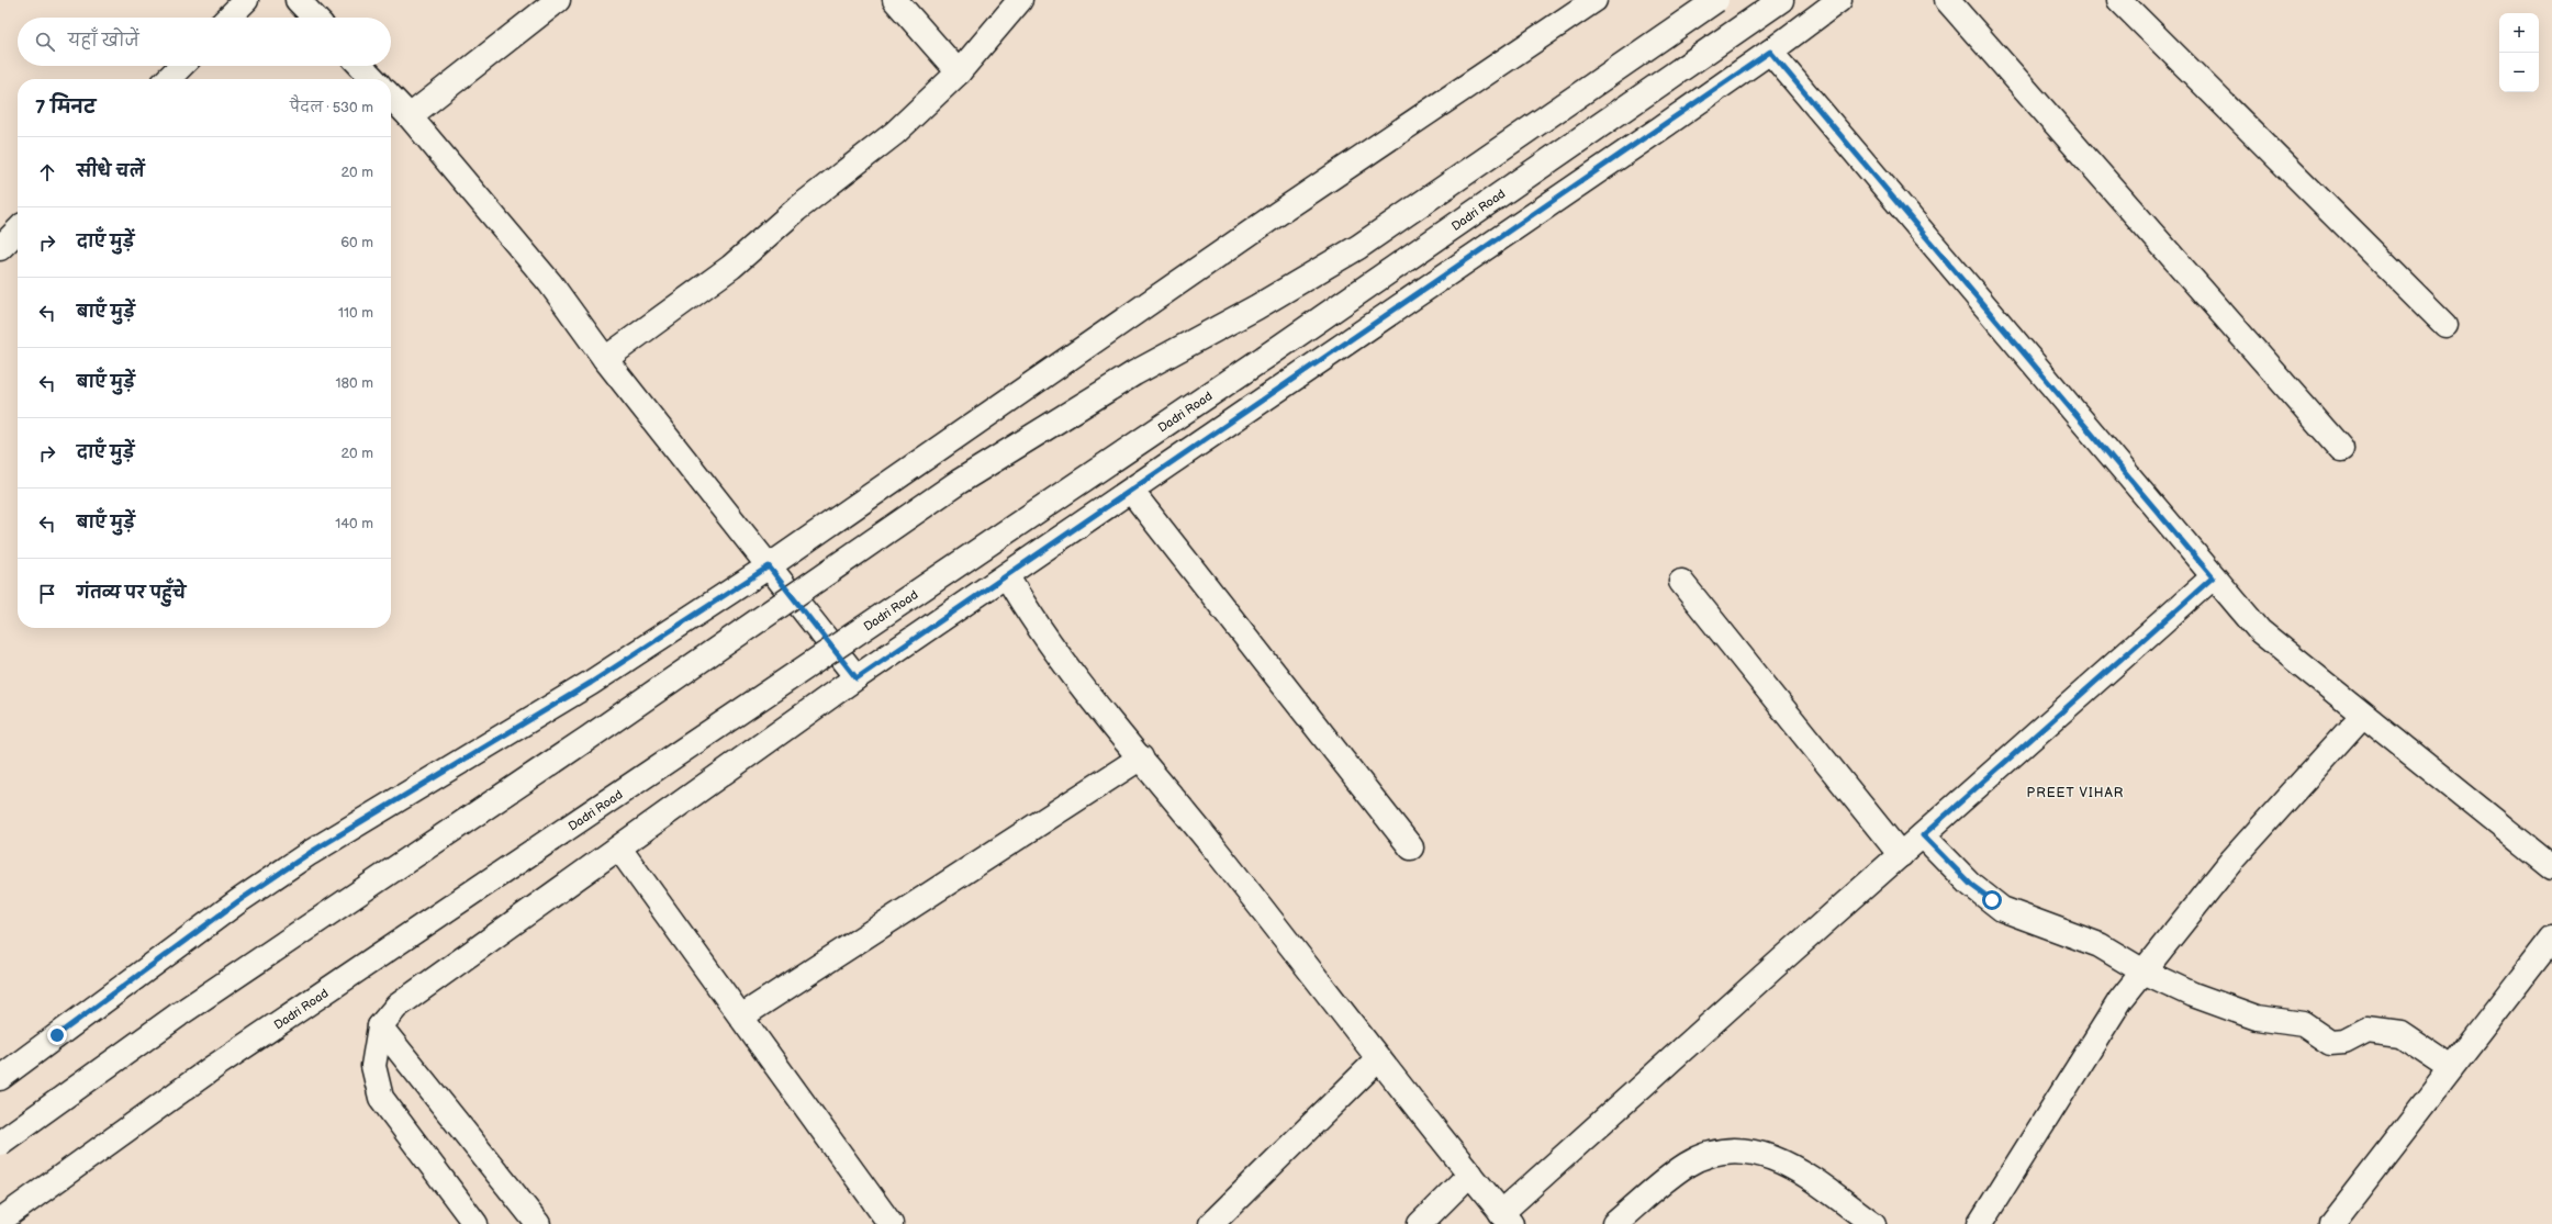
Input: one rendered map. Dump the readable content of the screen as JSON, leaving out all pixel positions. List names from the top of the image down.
{
  "streets": {
    "street": ["Dadri Road"]
  },
  "districts": ["PREET VIHAR"],
  "page": {
    "map_buttons": ["+", "−"],
    "search": "यहाँ खोजें",
    "heading": ["7 मिनट", "पैदल · 530 m"],
    "list": [
      ["सीधे चलें", "20 m"],
      ["दाएँ मुड़ें", "60 m"],
      ["बाएँ मुड़ें", "110 m"],
      ["बाएँ मुड़ें", "180 m"],
      ["दाएँ मुड़ें", "20 m"],
      ["बाएँ मुड़ें", "140 m"],
      "गंतव्य पर पहुँचे"
    ]
  }
}
